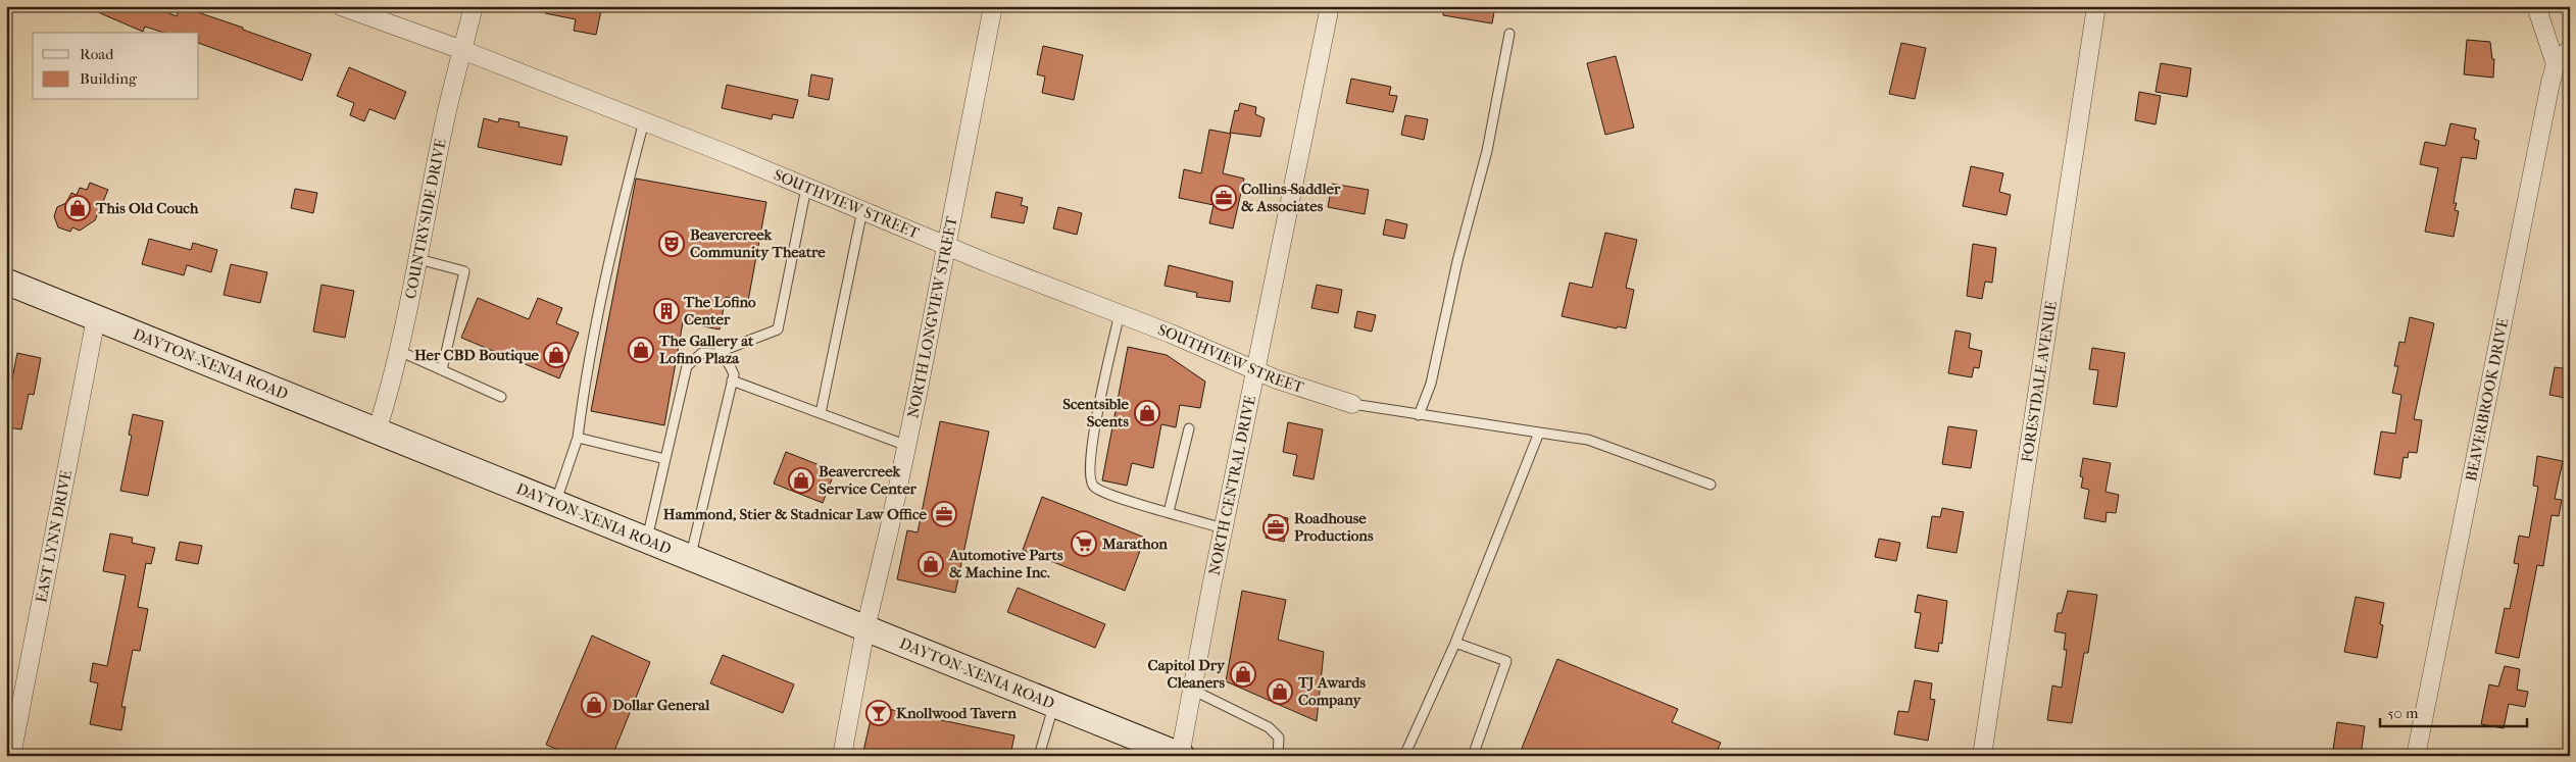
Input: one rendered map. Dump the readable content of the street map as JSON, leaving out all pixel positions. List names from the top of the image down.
{
  "streets": {
    "main road": ["DAYTON-XENIA ROAD"],
    "street": [
      "SOUTHVIEW STREET",
      "COUNTRYSIDE DRIVE",
      "NORTH LONGVIEW STREET",
      "FORESTDALE AVENUE",
      "BEAVERBROOK DRIVE",
      "NORTH CENTRAL DRIVE",
      "EAST LYNN DRIVE"
    ]
  },
  "crossings": [
    ["SOUTHVIEW STREET", "COUNTRYSIDE DRIVE"],
    ["SOUTHVIEW STREET", "NORTH LONGVIEW STREET"],
    ["SOUTHVIEW STREET", "NORTH CENTRAL DRIVE"],
    ["COUNTRYSIDE DRIVE", "DAYTON-XENIA ROAD"],
    ["NORTH LONGVIEW STREET", "DAYTON-XENIA ROAD"],
    ["DAYTON-XENIA ROAD", "NORTH CENTRAL DRIVE"],
    ["DAYTON-XENIA ROAD", "EAST LYNN DRIVE"]
  ],
  "places": {
    "office": ["Collins-Saddler & Associates", "Hammond, Stier & Stadnicar Law Office", "Roadhouse Productions"],
    "shop": [
      "This Old Couch",
      "The Gallery at Lofino Plaza",
      "Her CBD Boutique",
      "Scentsible Scents",
      "Beavercreek Service Center",
      "Automotive Parts & Machine Inc.",
      "Capitol Dry Cleaners",
      "TJ Awards Company",
      "Dollar General"
    ],
    "theatre": ["Beavercreek Community Theatre"],
    "building": ["The Lofino Center"],
    "supermarket": ["Marathon"],
    "bar": ["Knollwood Tavern"]
  },
  "legend": ["Road", "Building"],
  "scale_bar": "50 m"
}
